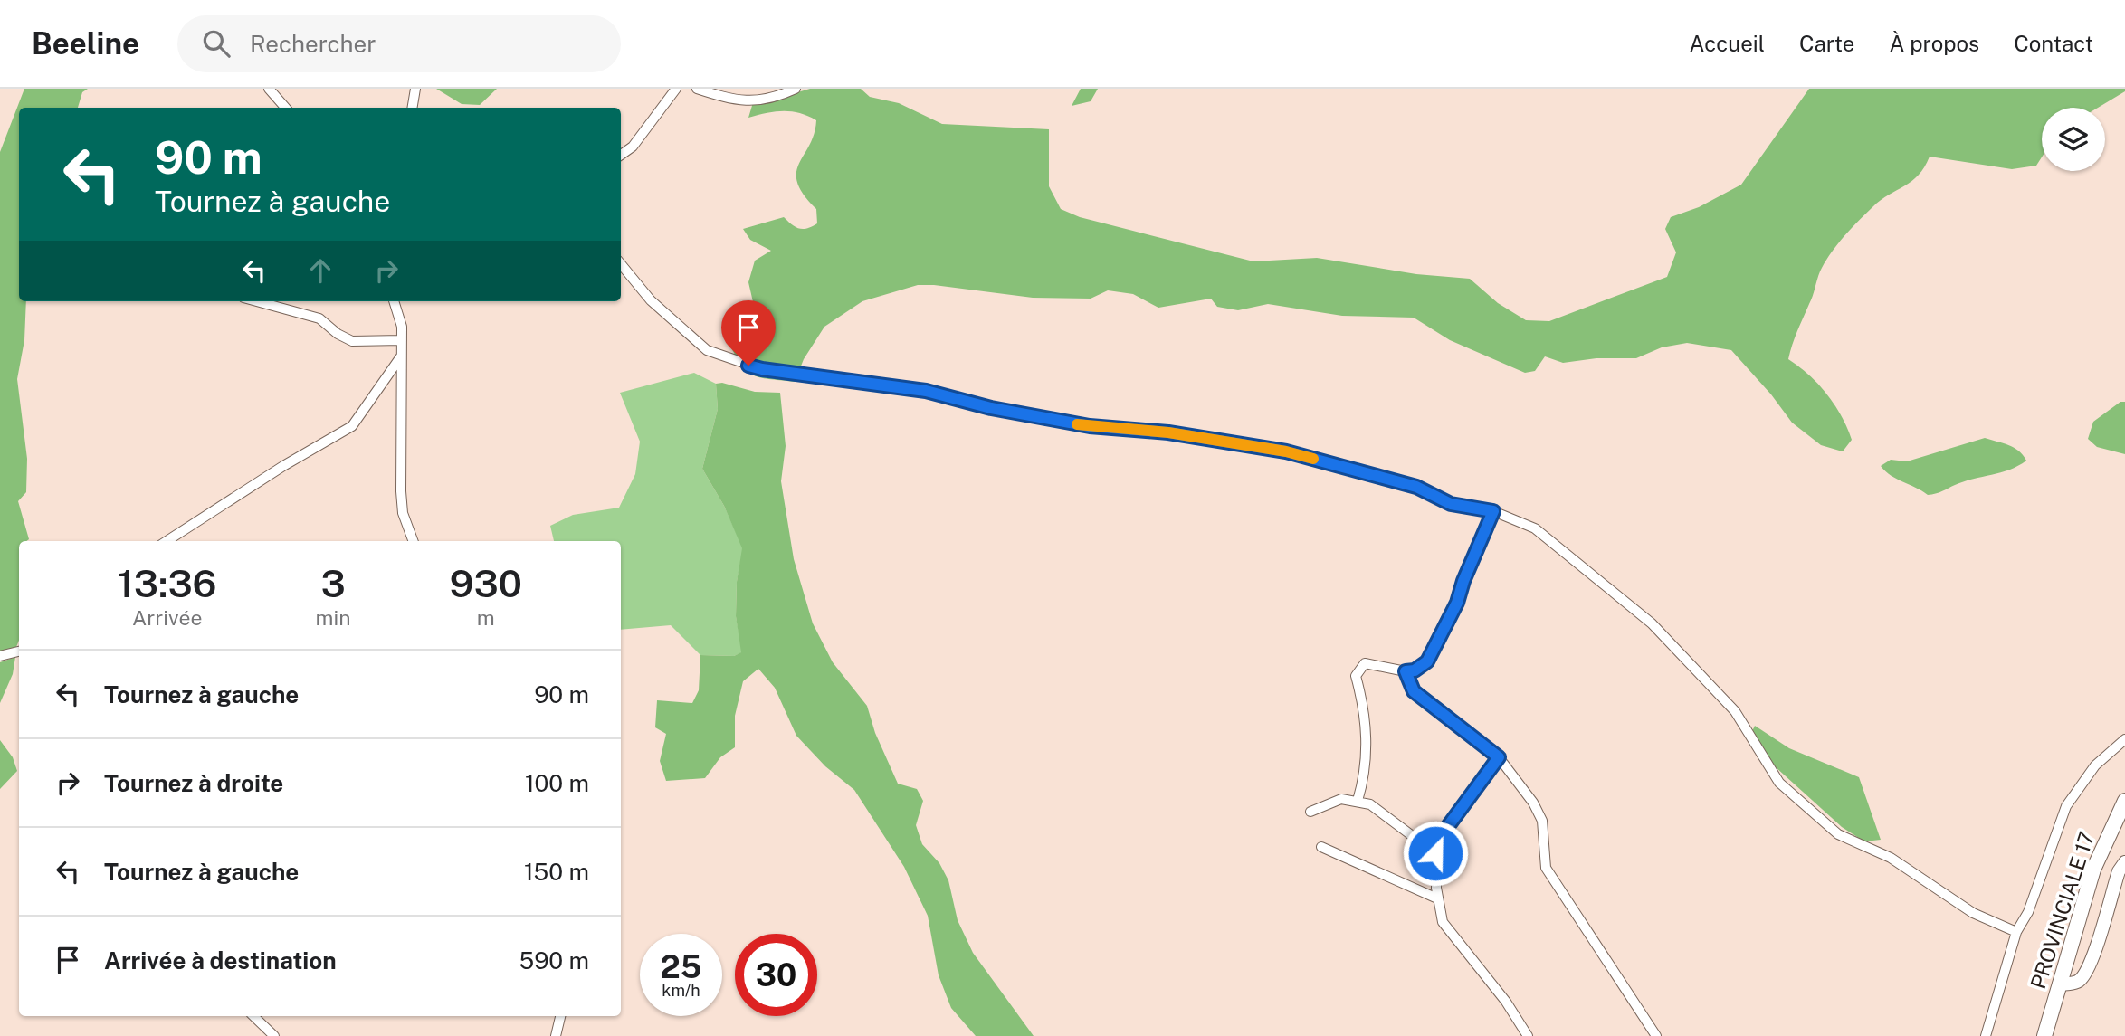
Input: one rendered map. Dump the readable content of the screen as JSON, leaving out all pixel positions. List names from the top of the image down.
{
  "streets": {
    "main road": ["PROVINCIALE 17"]
  },
  "page": {
    "header": "Beeline",
    "search": "Rechercher",
    "nav": [
      "Accueil",
      "Carte",
      "À propos",
      "Contact"
    ],
    "turn": ["90 m", "Tournez à gauche"],
    "eta": [
      "13:36",
      "Arrivée",
      "3",
      "min",
      "930",
      "m"
    ],
    "list": [
      {
        "name": "Tournez à gauche",
        "value": "90 m"
      },
      {
        "name": "Tournez à droite",
        "value": "100 m"
      },
      {
        "name": "Tournez à gauche",
        "value": "150 m"
      },
      {
        "name": "Arrivée à destination",
        "value": "590 m"
      }
    ],
    "speed": "25 km/h",
    "limit": "30"
  }
}
